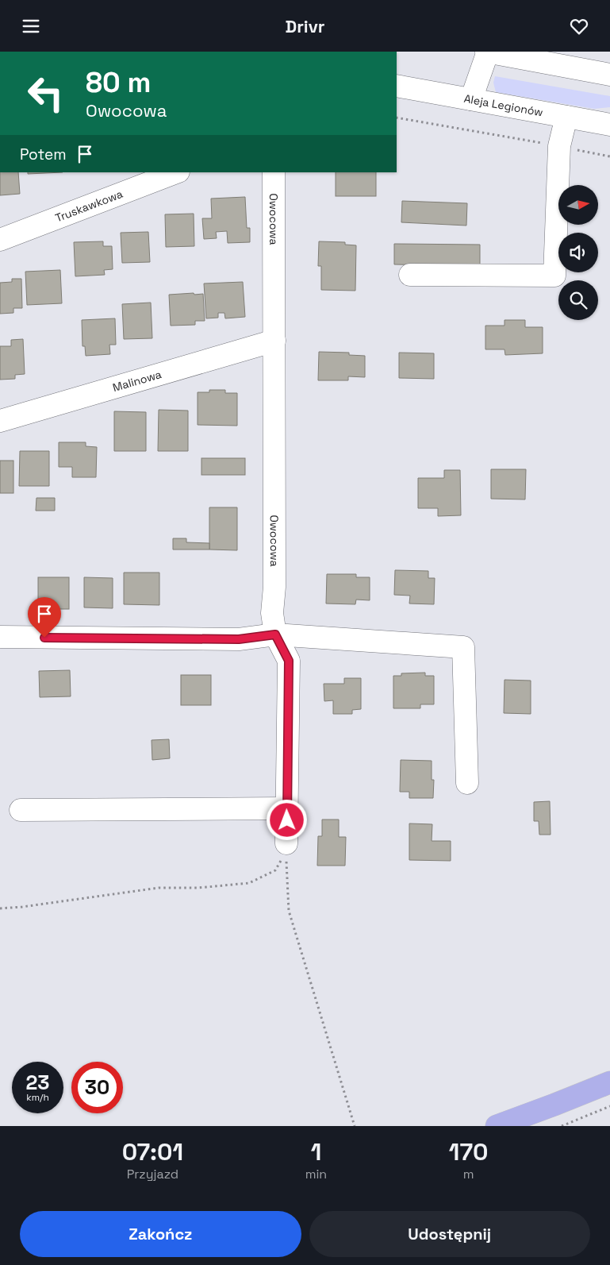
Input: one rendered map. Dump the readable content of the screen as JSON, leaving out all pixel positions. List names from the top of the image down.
{
  "streets": {
    "street": [
      "Aleja Legionów",
      "Truskawkowa",
      "Owocowa",
      "Malinowa"
    ]
  },
  "crossings": [
    ["Owocowa", "Malinowa"]
  ],
  "north": "right",
  "page": {
    "header": "Drivr",
    "turn": ["80 m", "Owocowa"],
    "then": "Potem",
    "speed": "23 km/h",
    "limit": "30",
    "eta": [
      "07:01",
      "Przyjazd",
      "1",
      "min",
      "170",
      "m"
    ],
    "buttons": ["Zakończ", "Udostępnij"]
  }
}
